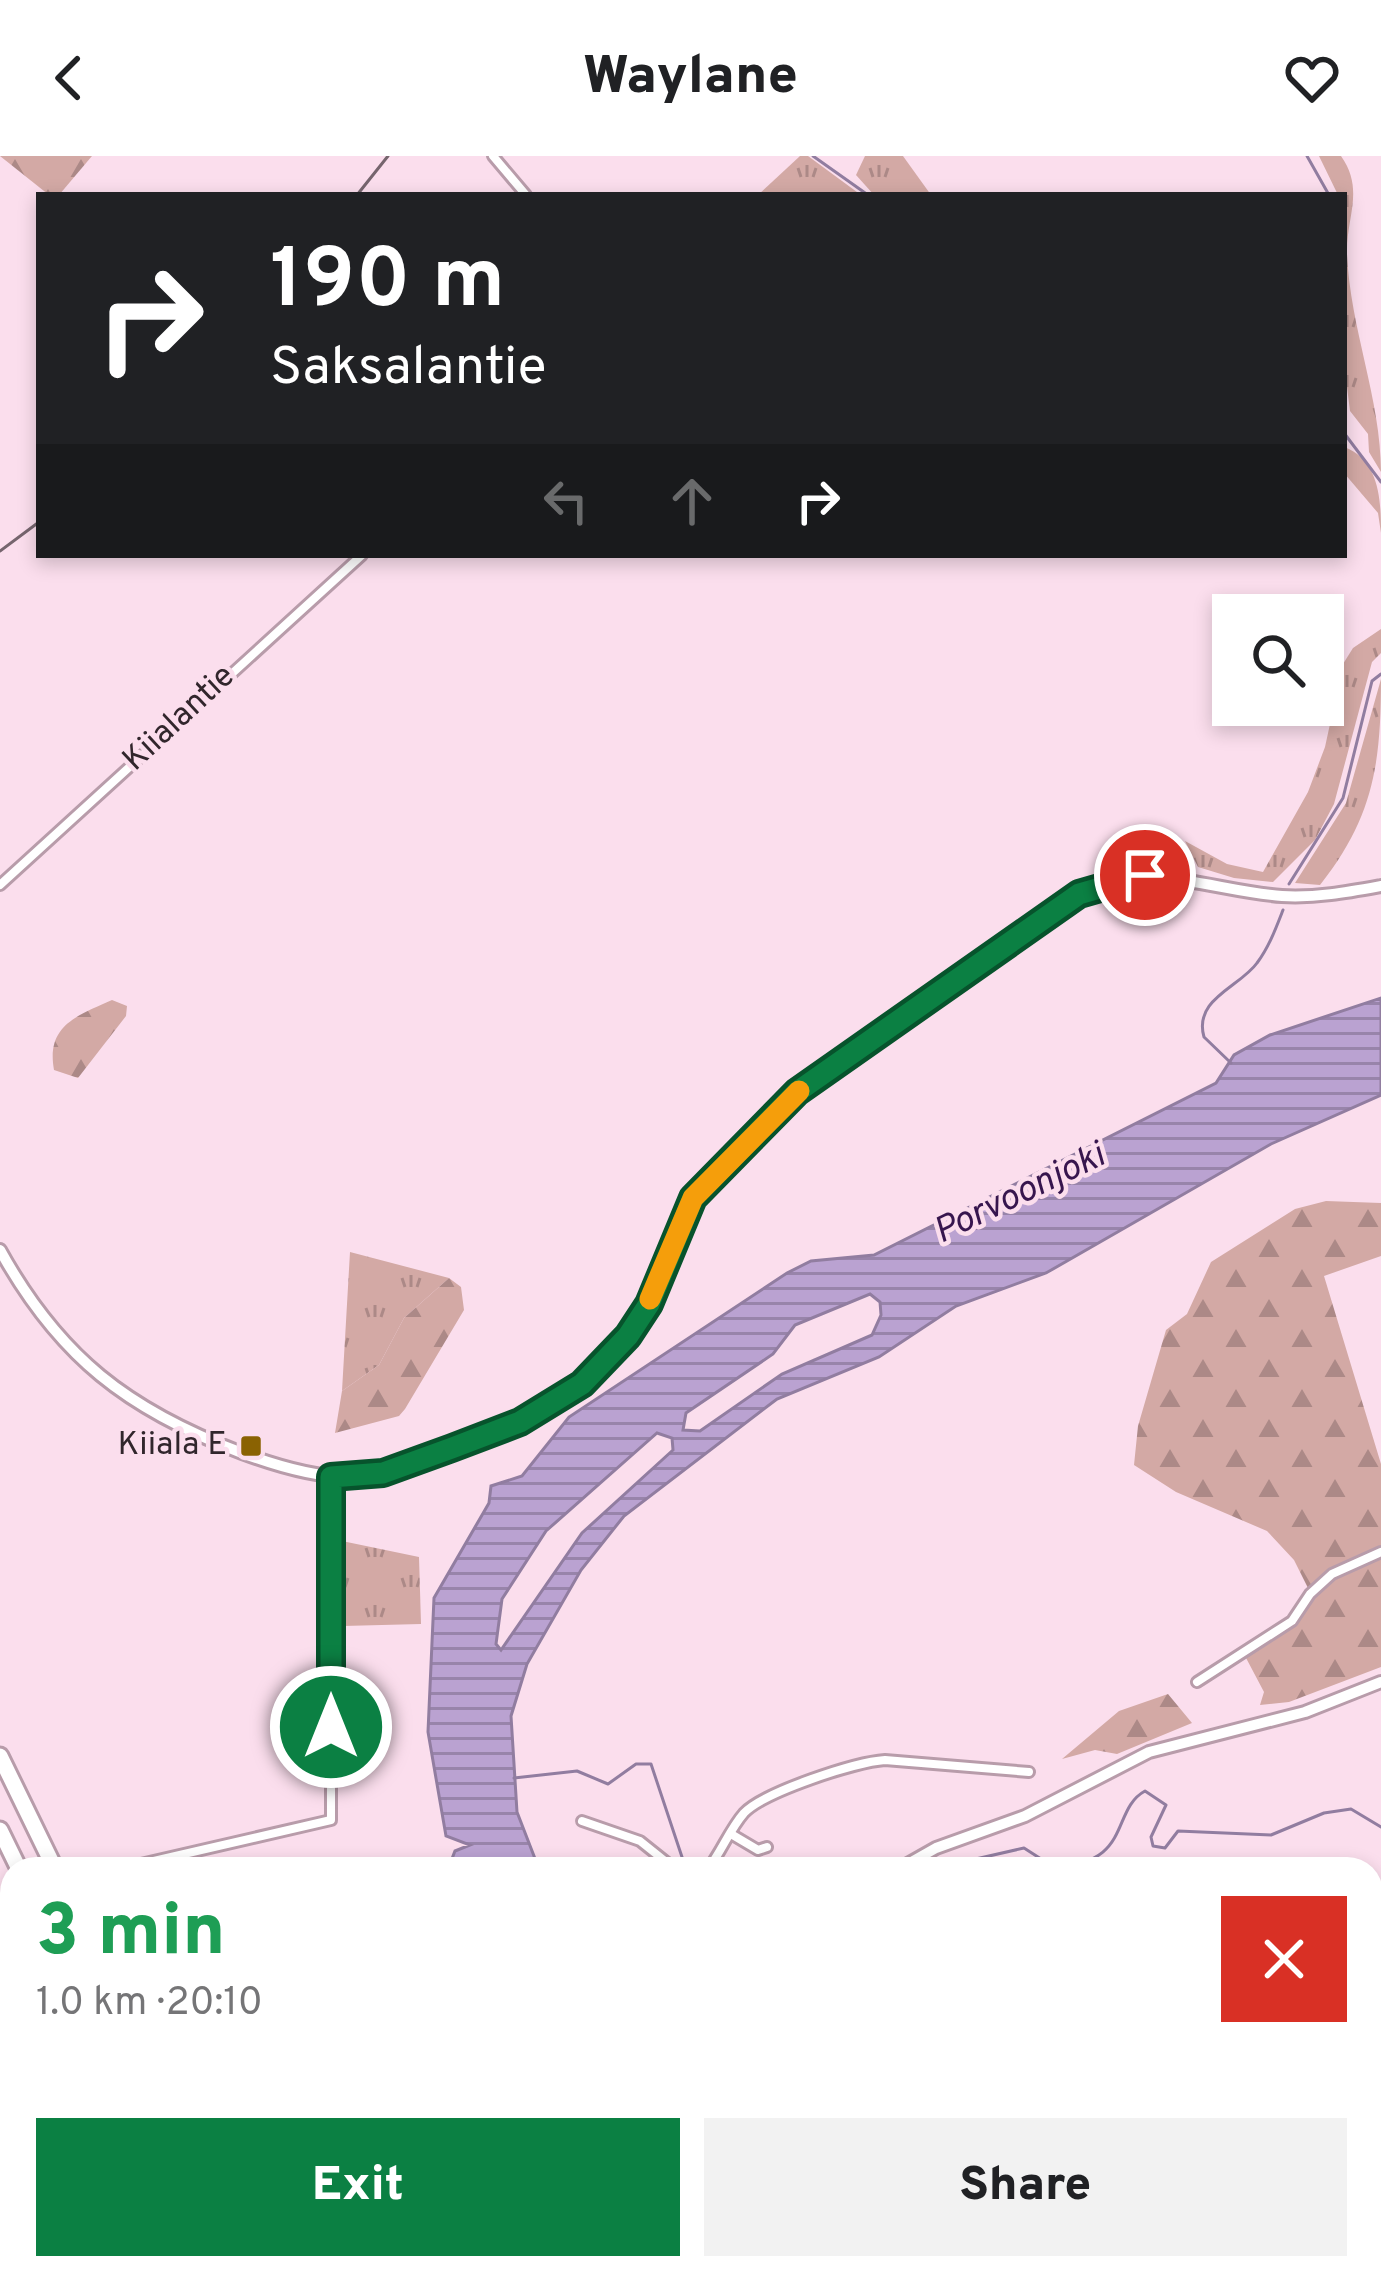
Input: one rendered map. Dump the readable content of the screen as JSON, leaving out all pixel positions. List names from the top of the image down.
{
  "streets": {
    "street": ["Kiialantie"]
  },
  "water": ["Porvoonjoki"],
  "places": {
    "transit": ["Kiiala E"]
  },
  "page": {
    "header": "Waylane",
    "turn": ["190 m", "Saksalantie"],
    "heading": ["3 min", "1.0 km · 20:10"],
    "buttons": ["Exit", "Share"]
  }
}
